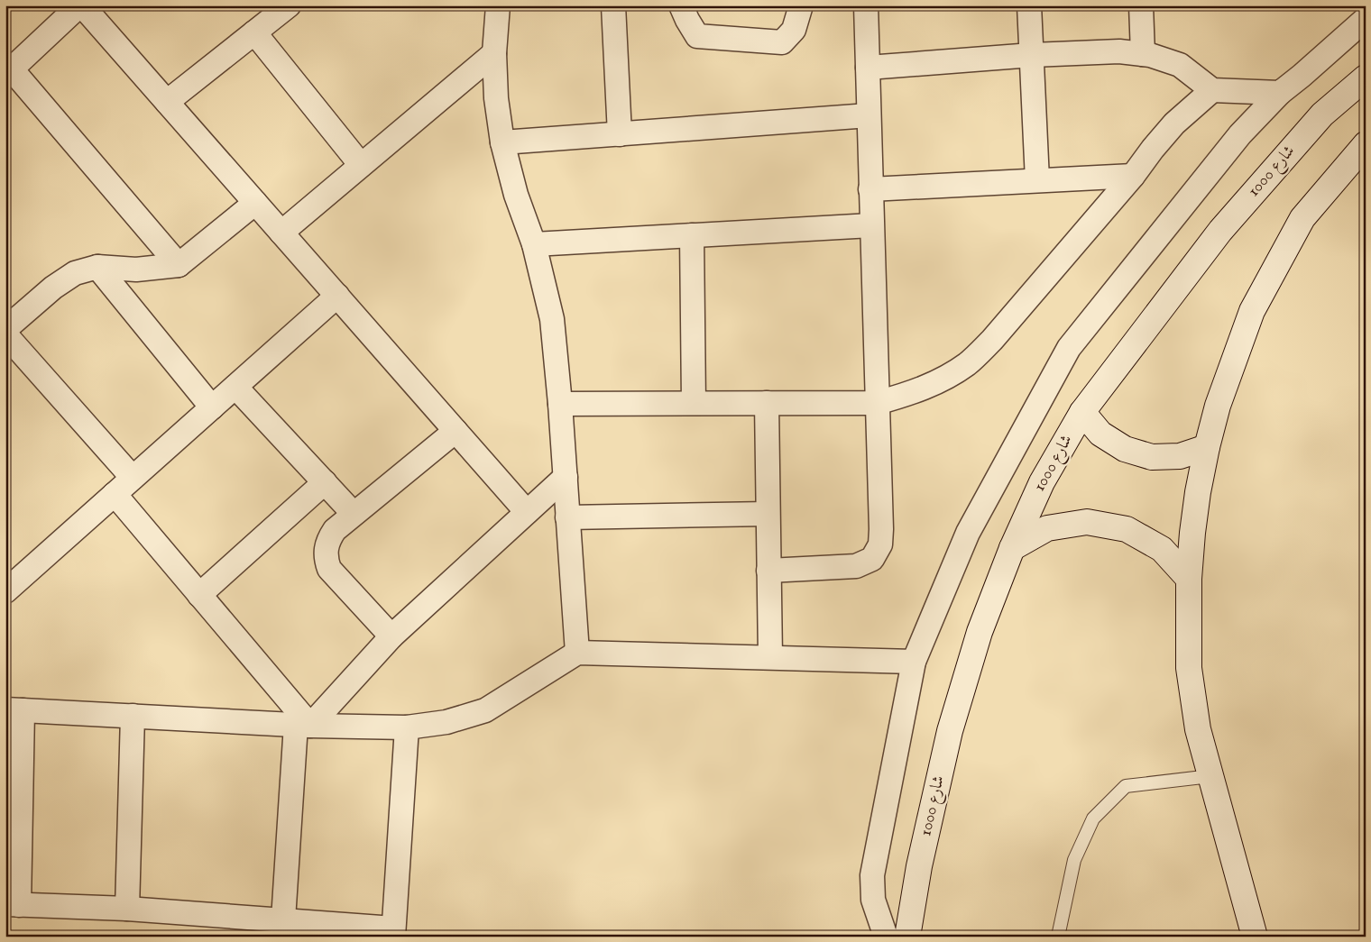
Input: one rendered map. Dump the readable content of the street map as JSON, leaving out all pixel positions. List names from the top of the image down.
{
  "streets": {
    "street": ["شارع 1000"]
  }
}
